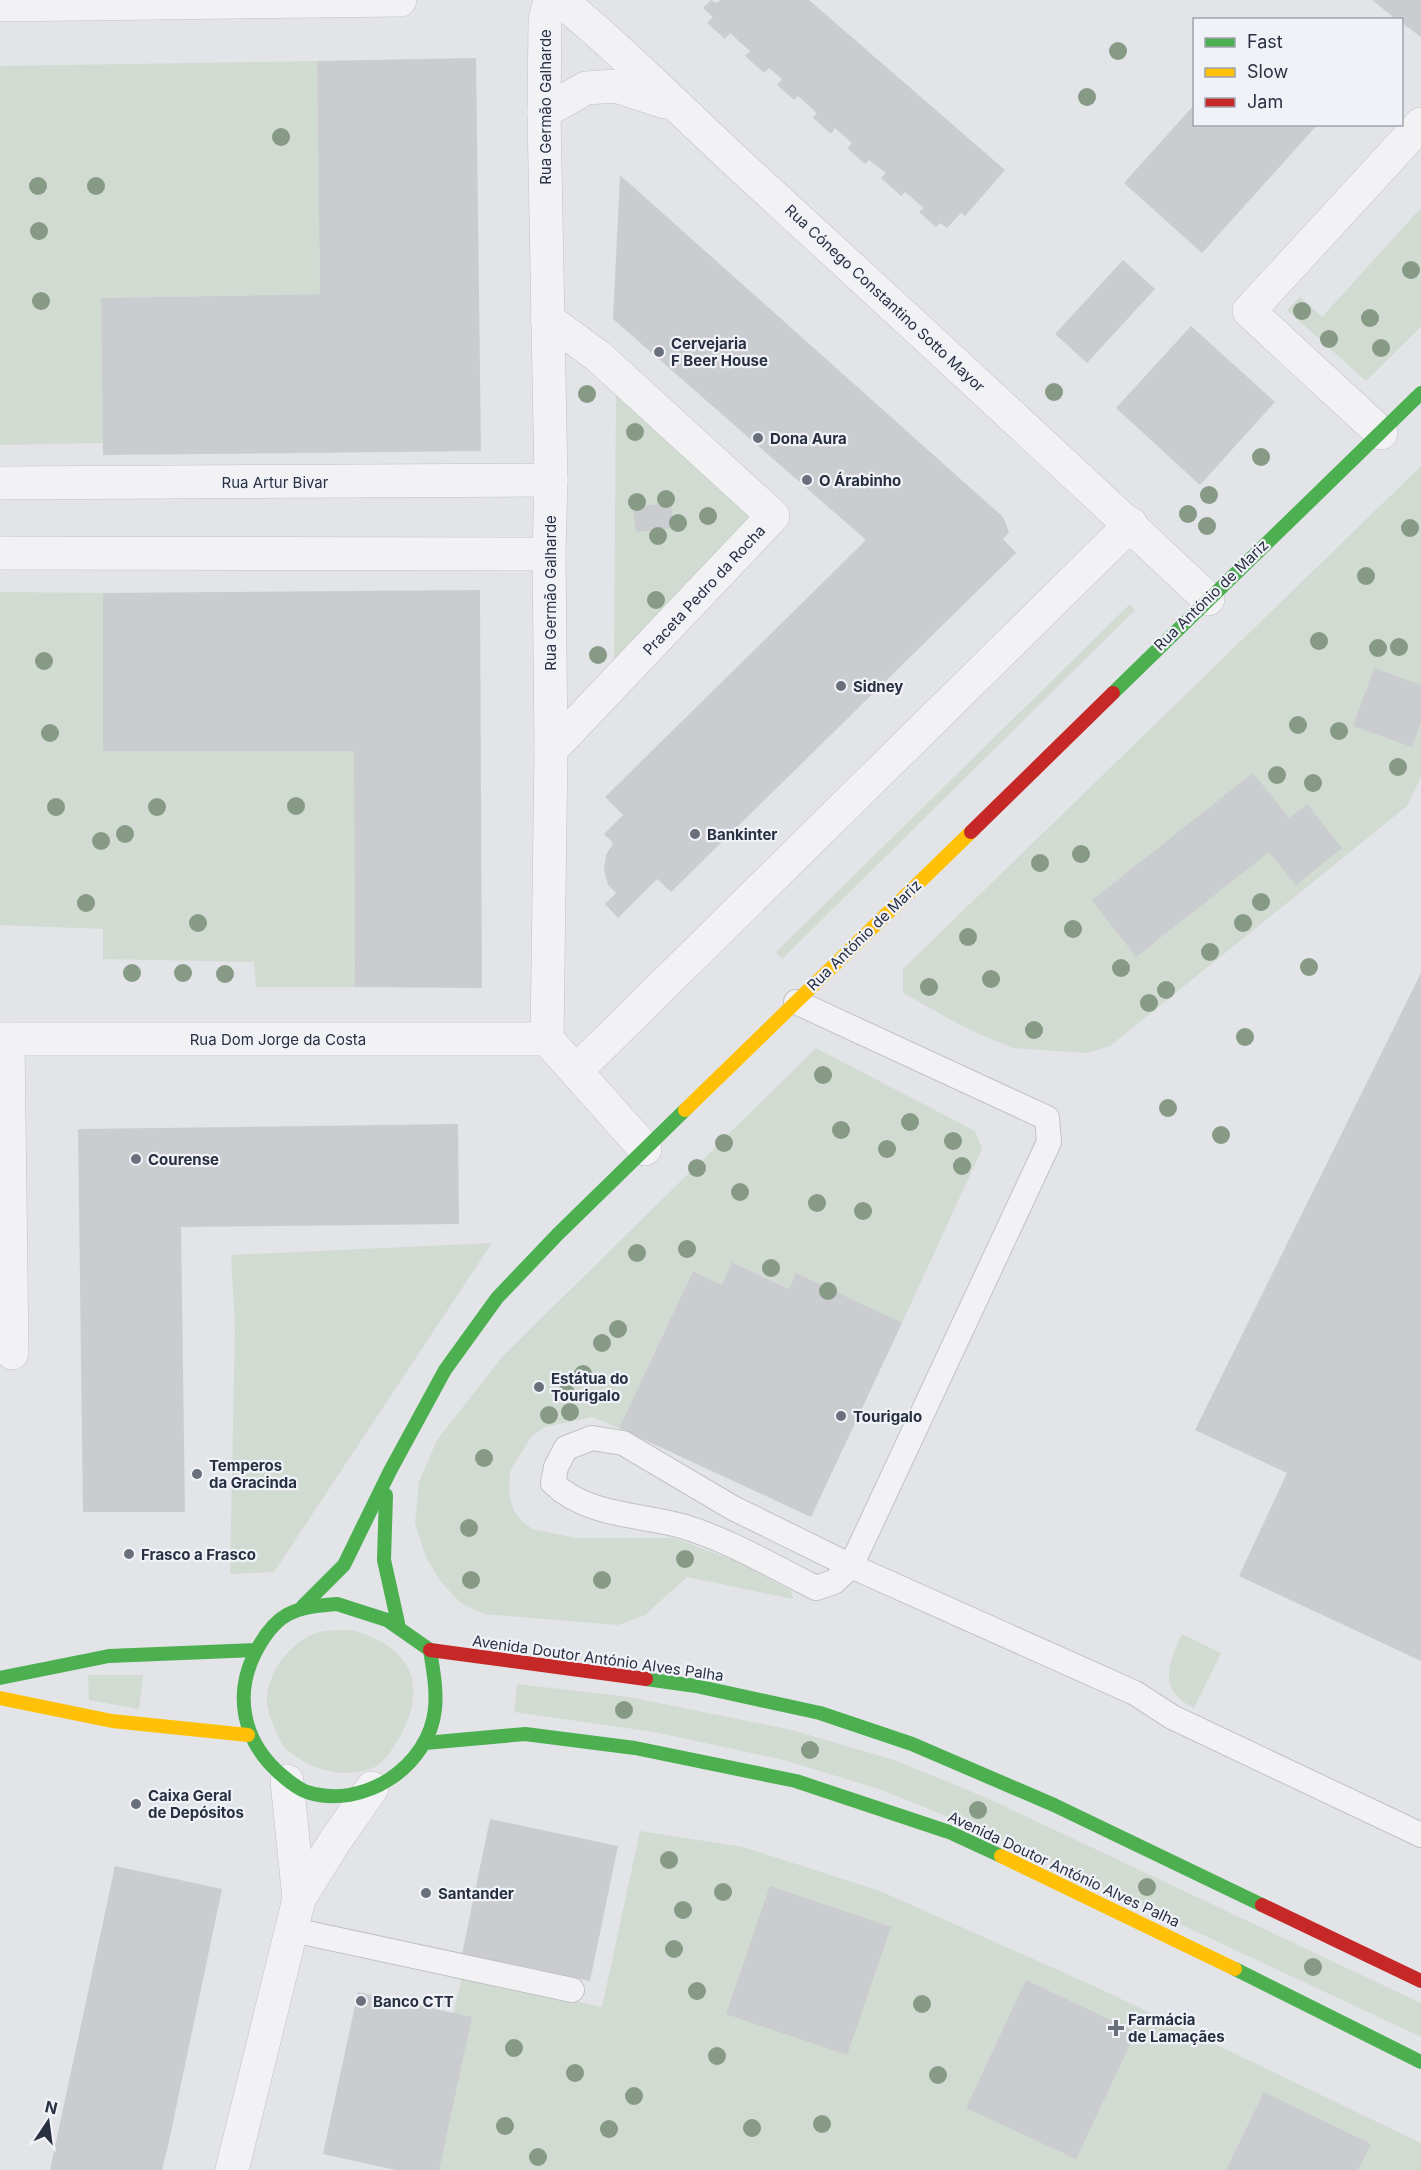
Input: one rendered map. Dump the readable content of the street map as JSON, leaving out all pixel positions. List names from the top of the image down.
{
  "streets": {
    "street": [
      "Rua Germão Galharde",
      "Rua Cónego Constantino Sotto Mayor",
      "Rua Artur Bivar",
      "Praceta Pedro da Rocha",
      "Rua António de Mariz",
      "Rua Dom Jorge da Costa",
      "Avenida Doutor António Alves Palha"
    ]
  },
  "crossings": [
    ["Rua Germão Galharde", "Rua Artur Bivar"],
    ["Rua Germão Galharde", "Praceta Pedro da Rocha"],
    ["Rua Germão Galharde", "Rua Dom Jorge da Costa"],
    ["Rua Cónego Constantino Sotto Mayor", "Rua António de Mariz"],
    ["Rua António de Mariz", "Avenida Doutor António Alves Palha"]
  ],
  "places": {
    "other": [
      "Cervejaria F Beer House",
      "Dona Aura",
      "O Árabinho",
      "Sidney",
      "Bankinter",
      "Courense",
      "Estátua do Tourigalo",
      "Tourigalo",
      "Temperos da Gracinda",
      "Frasco a Frasco",
      "Caixa Geral de Depósitos",
      "Santander",
      "Banco CTT"
    ],
    "health": ["Farmácia de Lamaçães"]
  },
  "legend": ["Fast", "Slow", "Jam"],
  "north": "top"
}
